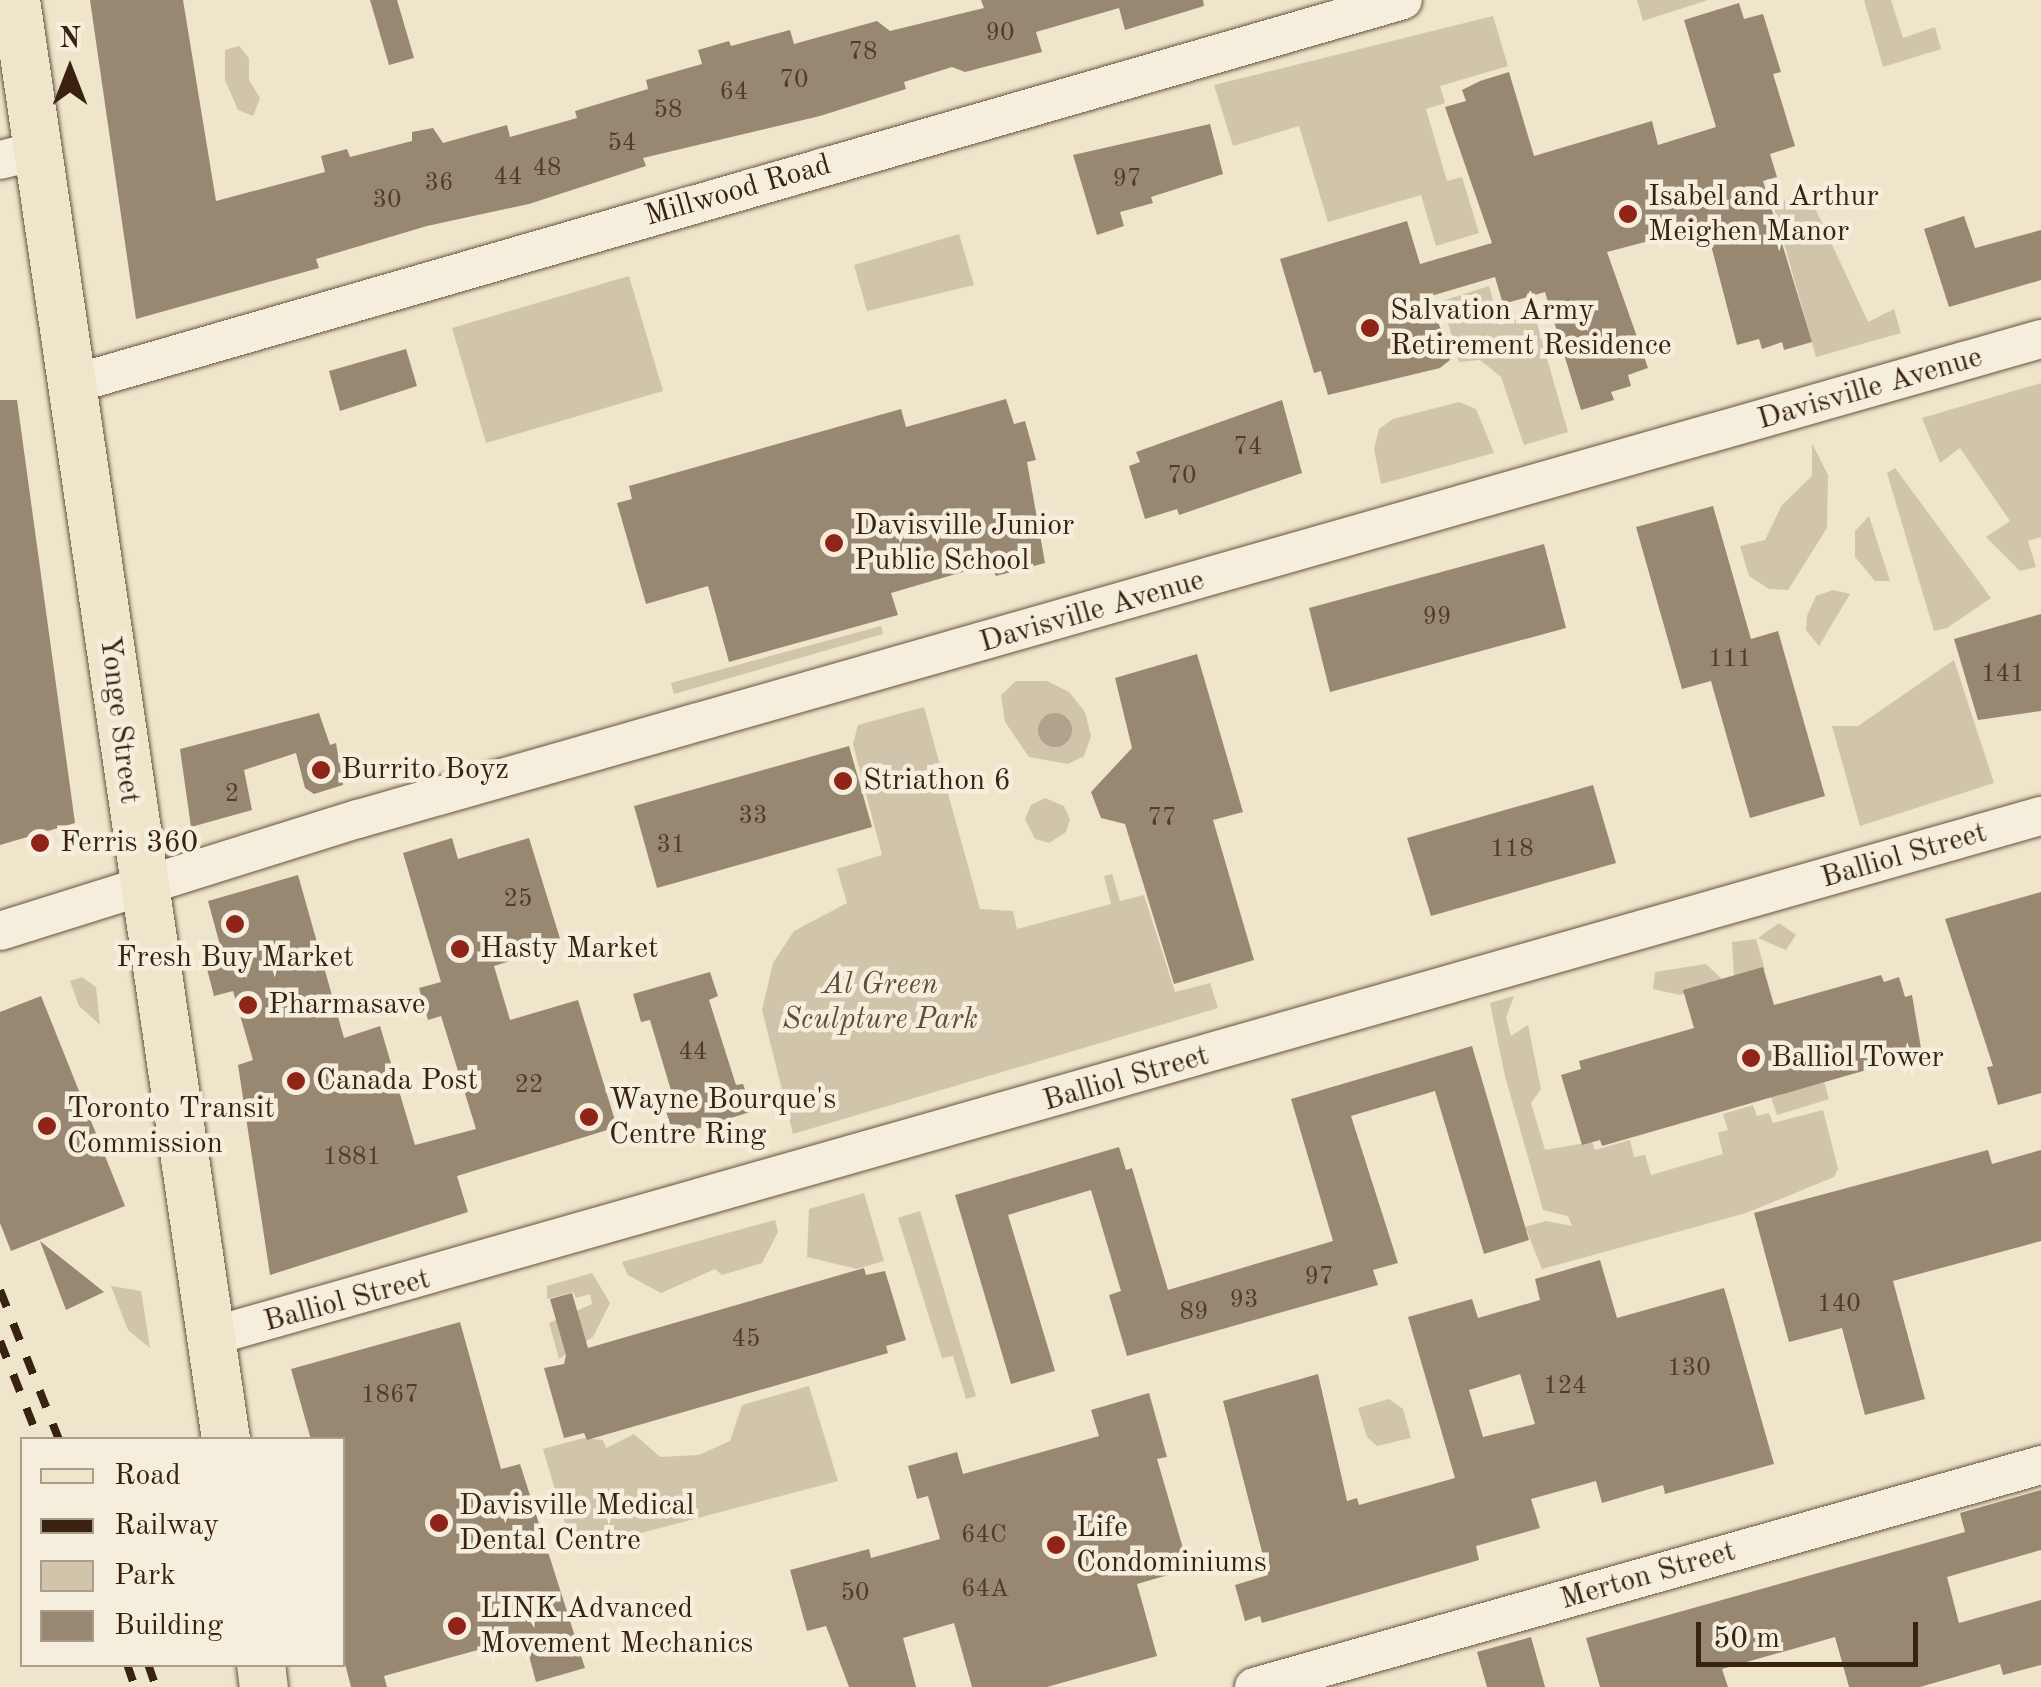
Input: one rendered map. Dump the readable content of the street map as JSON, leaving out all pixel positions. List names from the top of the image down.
{
  "streets": {
    "main road": ["Yonge Street"],
    "street": [
      "Millwood Road",
      "Davisville Avenue",
      "Balliol Street",
      "Merton Street"
    ]
  },
  "crossings": [
    ["Millwood Road", "Yonge Street"],
    ["Davisville Avenue", "Yonge Street"],
    ["Yonge Street", "Balliol Street"]
  ],
  "parks": ["Al Green Sculpture Park"],
  "places": [
    "Isabel and Arthur Meighen Manor",
    "Salvation Army Retirement Residence",
    "Davisville Junior Public School",
    "Burrito Boyz",
    "Striathon 6",
    "Ferris 360",
    "Fresh Buy Market",
    "Hasty Market",
    "Pharmasave",
    "Balliol Tower",
    "Canada Post",
    "Wayne Bourque's Centre Ring",
    "Toronto Transit Commission",
    "Davisville Medical Dental Centre",
    "Life Condominiums",
    "LINK Advanced Movement Mechanics"
  ],
  "house_numbers": [
    "90",
    "78",
    "70",
    "64",
    "58",
    "54",
    "48",
    "44",
    "97",
    "36",
    "30",
    "74",
    "70",
    "99",
    "111",
    "141",
    "2",
    "33",
    "77",
    "31",
    "118",
    "25",
    "44",
    "22",
    "1881",
    "97",
    "93",
    "140",
    "89",
    "45",
    "130",
    "124",
    "1867",
    "64C",
    "64A",
    "50"
  ],
  "legend": [
    "Road",
    "Railway",
    "Park",
    "Building"
  ],
  "scale_bar": "50 m",
  "north": "top"
}
